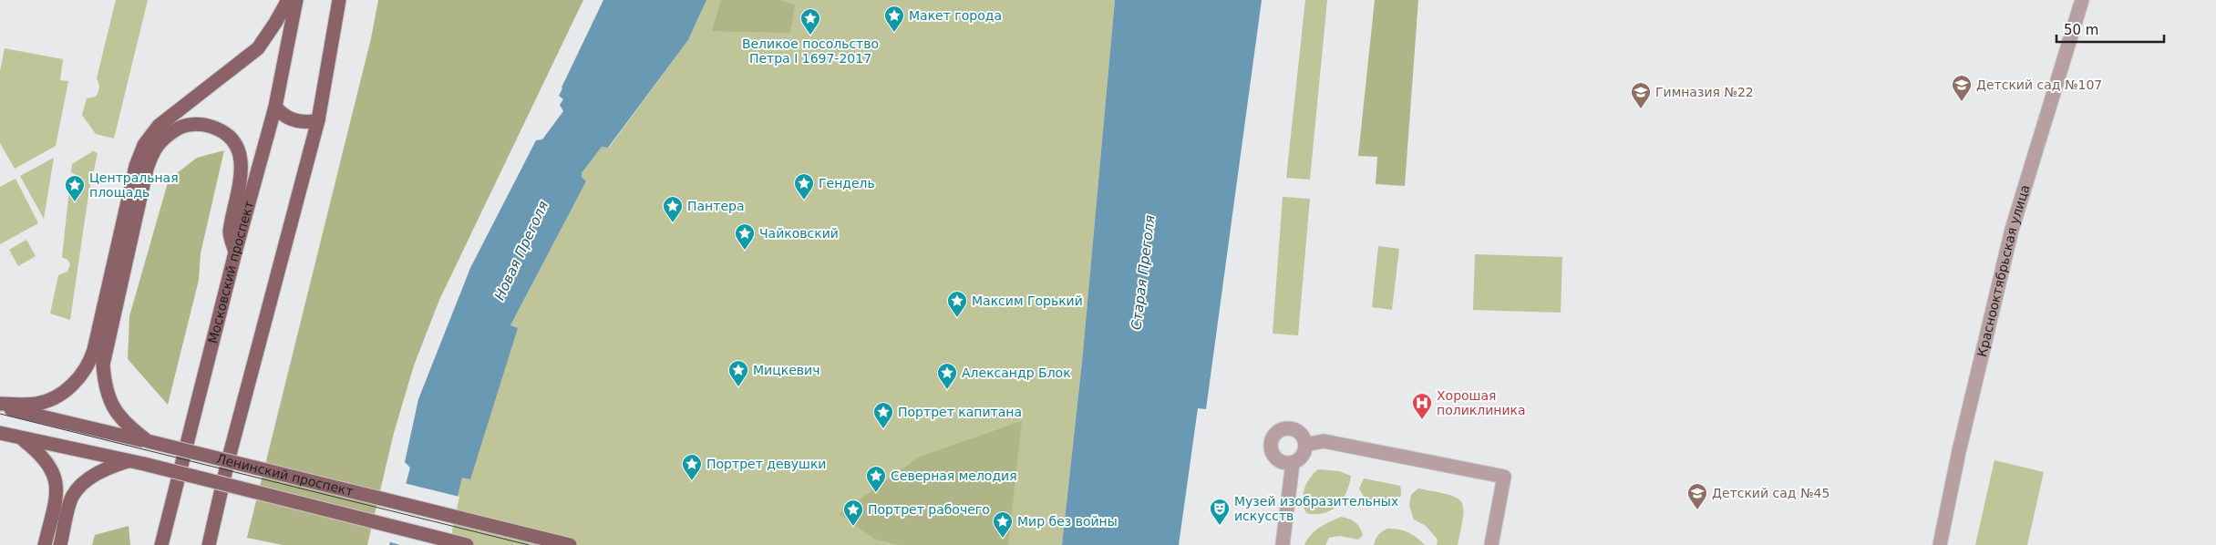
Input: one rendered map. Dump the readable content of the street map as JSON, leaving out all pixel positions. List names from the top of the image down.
{
  "streets": {
    "main road": ["Московский проспект", "Ленинский проспект"],
    "street": ["Краснооктябрьская улица"]
  },
  "water": ["Новая Преголя", "Старая Преголя"],
  "places": {
    "place": [
      "Макет города",
      "Великое посольство Петра I 1697-2017",
      "Гендель",
      "Центральная площадь",
      "Пантера",
      "Чайковский",
      "Максим Горький",
      "Мицкевич",
      "Александр Блок",
      "Портрет капитана",
      "Портрет девушки",
      "Северная мелодия",
      "Портрет рабочего",
      "Мир без войны"
    ],
    "school or university": ["Детский сад №107", "Гимназия №22", "Детский сад №45"],
    "hospital": ["Хорошая поликлиника"],
    "theatre": ["Музей изобразительных искусств"]
  },
  "scale_bar": "50 m"
}
